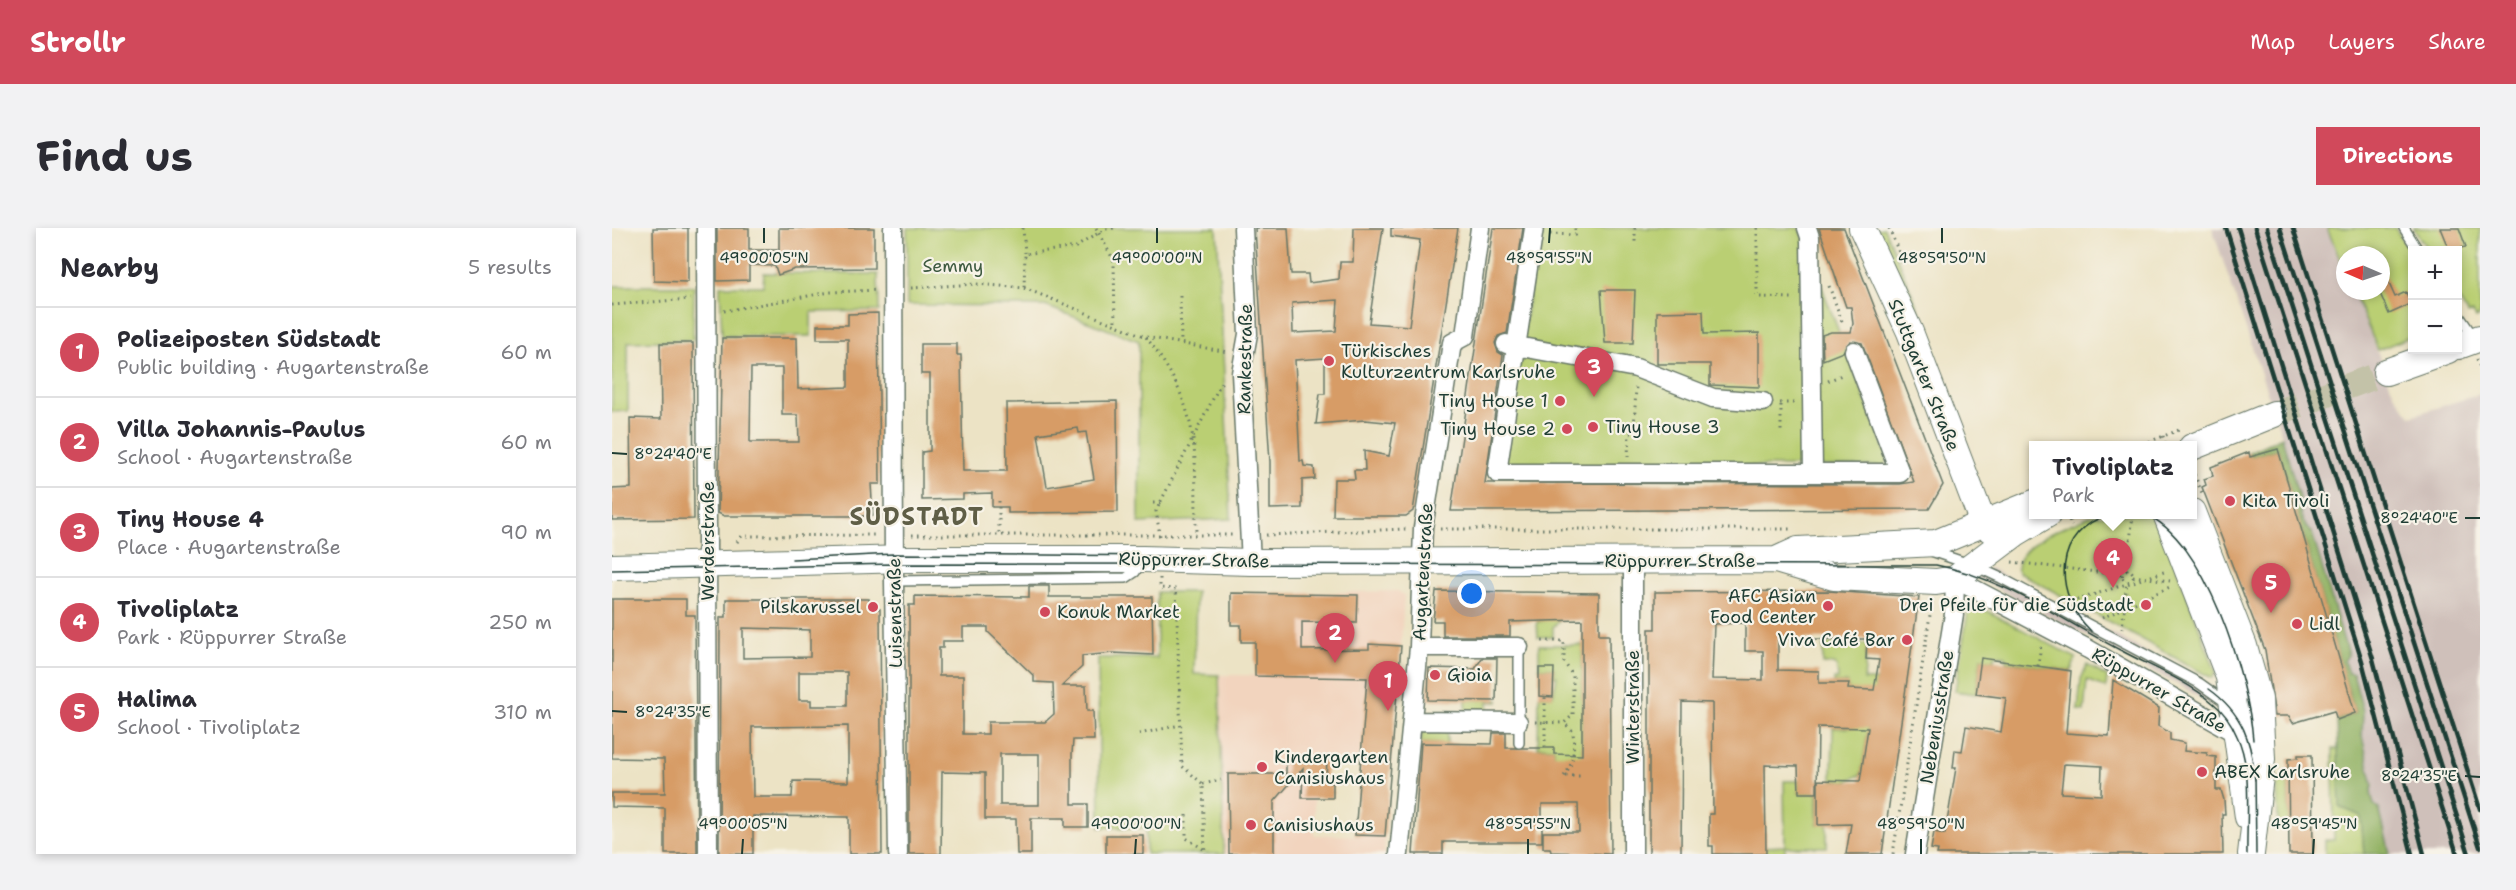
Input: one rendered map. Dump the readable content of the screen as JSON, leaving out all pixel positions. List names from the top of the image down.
{
  "streets": {
    "main road": ["Stuttgarter Straße", "Rüppurrer Straße"],
    "street": [
      "Rankestraße",
      "Werderstraße",
      "Augartenstraße",
      "Luisenstraße",
      "Winterstraße",
      "Nebeniusstraße"
    ]
  },
  "crossings": [
    ["Rankestraße", "Rüppurrer Straße"],
    ["Stuttgarter Straße", "Rüppurrer Straße"],
    ["Werderstraße", "Rüppurrer Straße"],
    ["Rüppurrer Straße", "Augartenstraße"],
    ["Rüppurrer Straße", "Luisenstraße"],
    ["Rüppurrer Straße", "Winterstraße"],
    ["Rüppurrer Straße", "Nebeniusstraße"]
  ],
  "districts": ["SÜDSTADT"],
  "parks": ["Semmy"],
  "places": [
    "Türkisches Kulturzentrum Karlsruhe",
    "Tiny House 1",
    "Tiny House 3",
    "Tiny House 2",
    "Kita Tivoli",
    "Drei Pfeile für die Südstadt",
    "AFC Asian Food Center",
    "Pilskarussel",
    "Konuk Market",
    "Lidl",
    "Viva Café Bar",
    "Gioia",
    "Kindergarten Canisiushaus",
    "ABEX Karlsruhe",
    "Canisiushaus"
  ],
  "north": "left",
  "page": {
    "header": "Strollr",
    "nav": ["Map", "Layers", "Share"],
    "buttons": "Directions",
    "title": "Find us",
    "heading": ["Nearby", "5 results"],
    "map_buttons": ["+", "−"],
    "list": [
      {
        "mark": "1",
        "name": "Polizeiposten Südstadt",
        "note": "Public building · Augartenstraße",
        "value": "60 m"
      },
      {
        "mark": "2",
        "name": "Villa Johannis-Paulus",
        "note": "School · Augartenstraße",
        "value": "60 m"
      },
      {
        "mark": "3",
        "name": "Tiny House 4",
        "note": "Place · Augartenstraße",
        "value": "90 m"
      },
      {
        "mark": "4",
        "name": "Tivoliplatz",
        "note": "Park · Rüppurrer Straße",
        "value": "250 m"
      },
      {
        "mark": "5",
        "name": "Halima",
        "note": "School · Tivoliplatz",
        "value": "310 m"
      }
    ],
    "pins": [
      "3",
      "4",
      "5",
      "2",
      "1"
    ],
    "popup": ["Tivoliplatz", "Park"]
  },
  "coordinates": [
    "49°00'05\"N",
    "49°00'00\"N",
    "48°59'55\"N",
    "48°59'50\"N",
    "8°24'40\"E",
    "8°24'35\"E",
    "48°59'45\"N"
  ]
}
